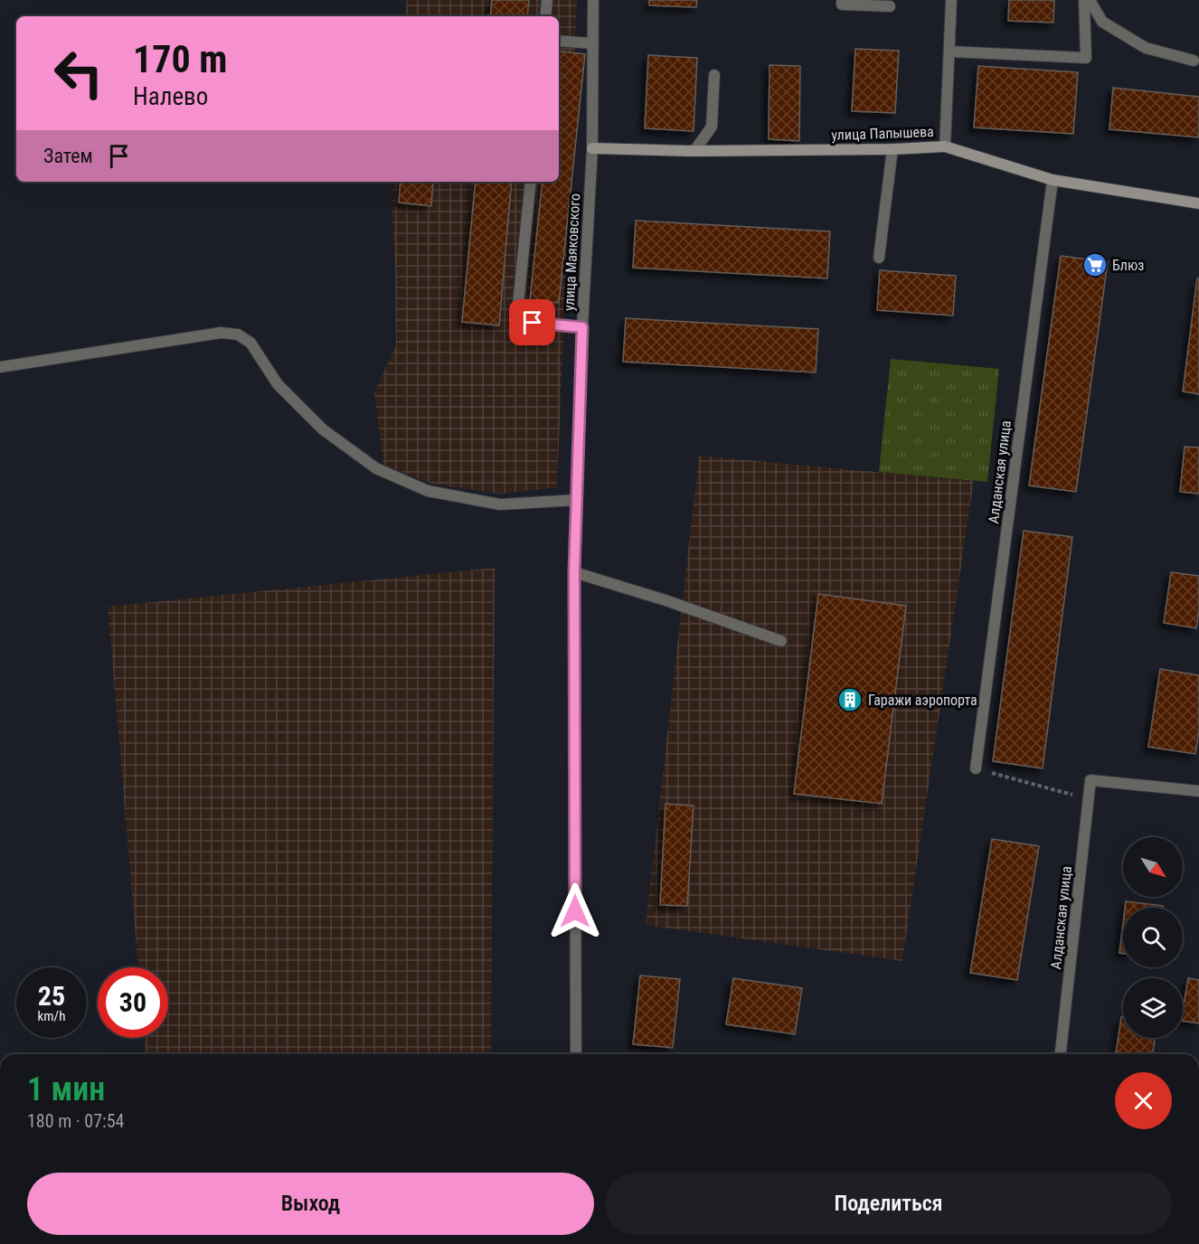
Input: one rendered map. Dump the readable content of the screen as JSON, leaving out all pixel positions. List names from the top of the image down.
{
  "streets": {
    "street": ["улица Папышева", "улица Маяковского", "Алданская улица"]
  },
  "crossings": [
    ["улица Папышева", "улица Маяковского"],
    ["улица Папышева", "Алданская улица"]
  ],
  "places": {
    "supermarket": ["Блюз"],
    "building": ["Гаражи аэропорта"]
  },
  "north": "bottom right",
  "page": {
    "turn": ["170 m", "Налево"],
    "then": "Затем",
    "speed": "25 km/h",
    "limit": "30",
    "heading": ["1 мин", "180 m · 07:54"],
    "buttons": ["Выход", "Поделиться"]
  }
}
